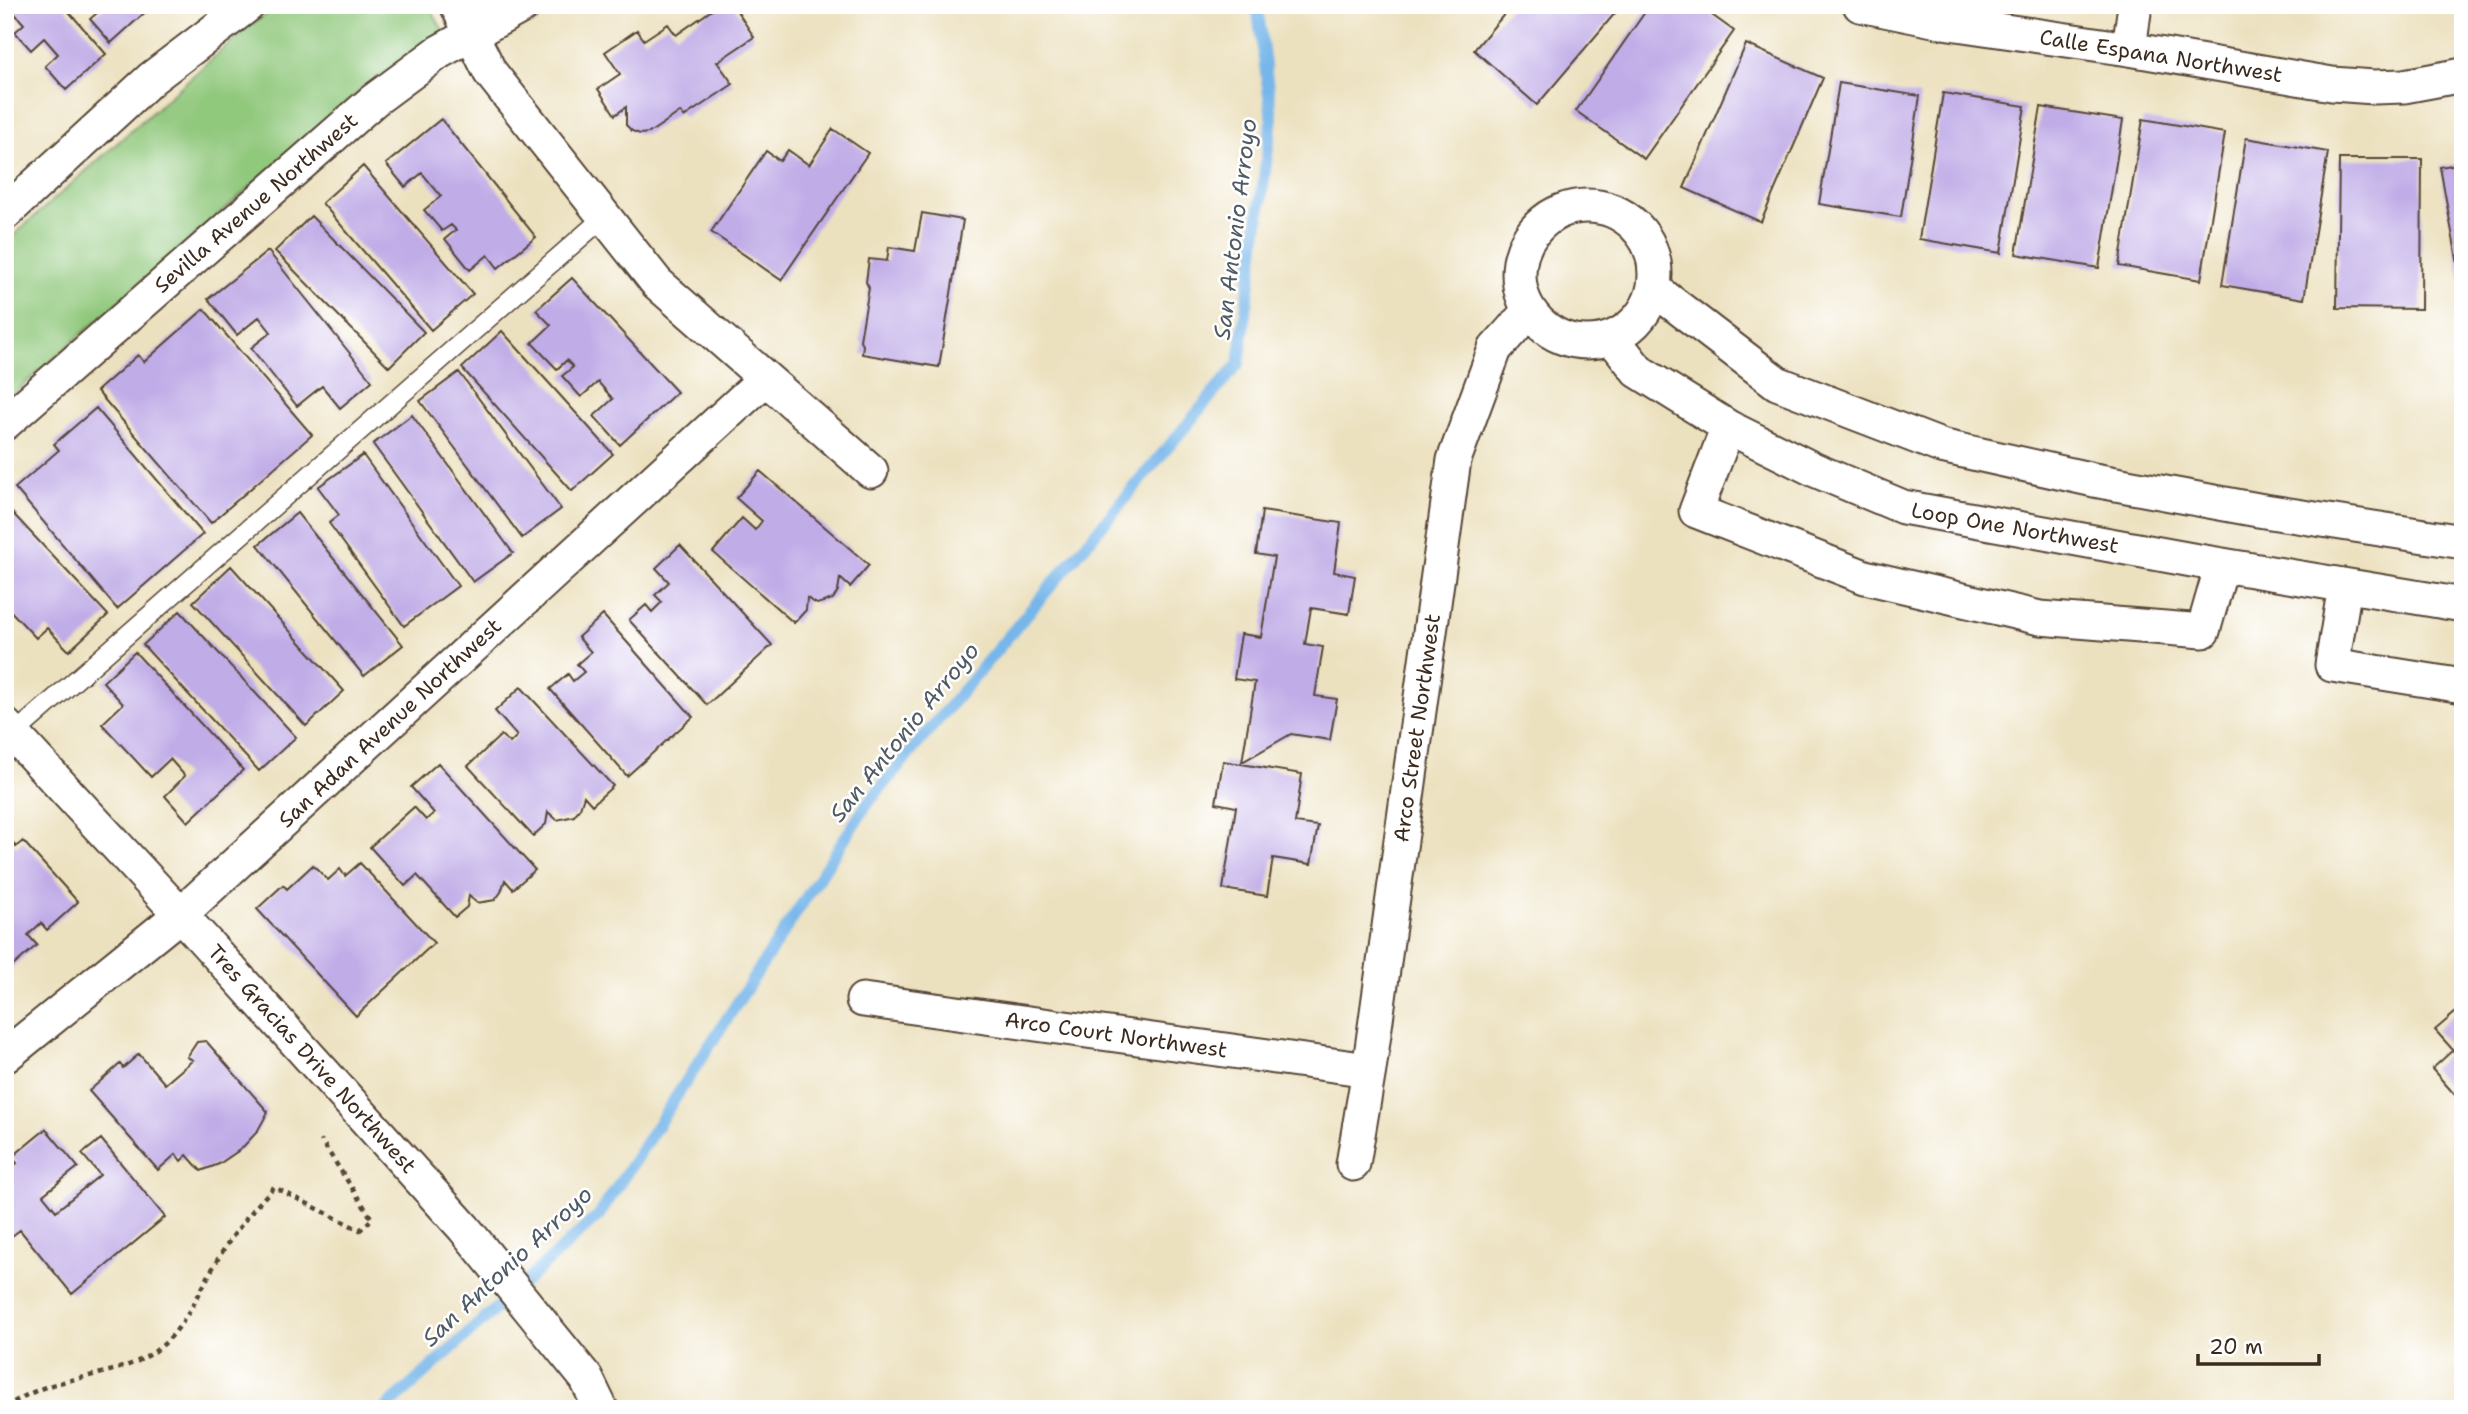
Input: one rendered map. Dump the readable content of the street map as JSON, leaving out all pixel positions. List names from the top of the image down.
{
  "streets": {
    "street": [
      "Calle Espana Northwest",
      "Sevilla Avenue Northwest",
      "Loop One Northwest",
      "San Adan Avenue Northwest",
      "Arco Street Northwest",
      "Arco Court Northwest",
      "Tres Gracias Drive Northwest"
    ]
  },
  "crossings": [
    ["Loop One Northwest", "Arco Street Northwest"],
    ["San Adan Avenue Northwest", "Tres Gracias Drive Northwest"],
    ["Arco Street Northwest", "Arco Court Northwest"]
  ],
  "water": ["San Antonio Arroyo"],
  "scale_bar": "20 m"
}
